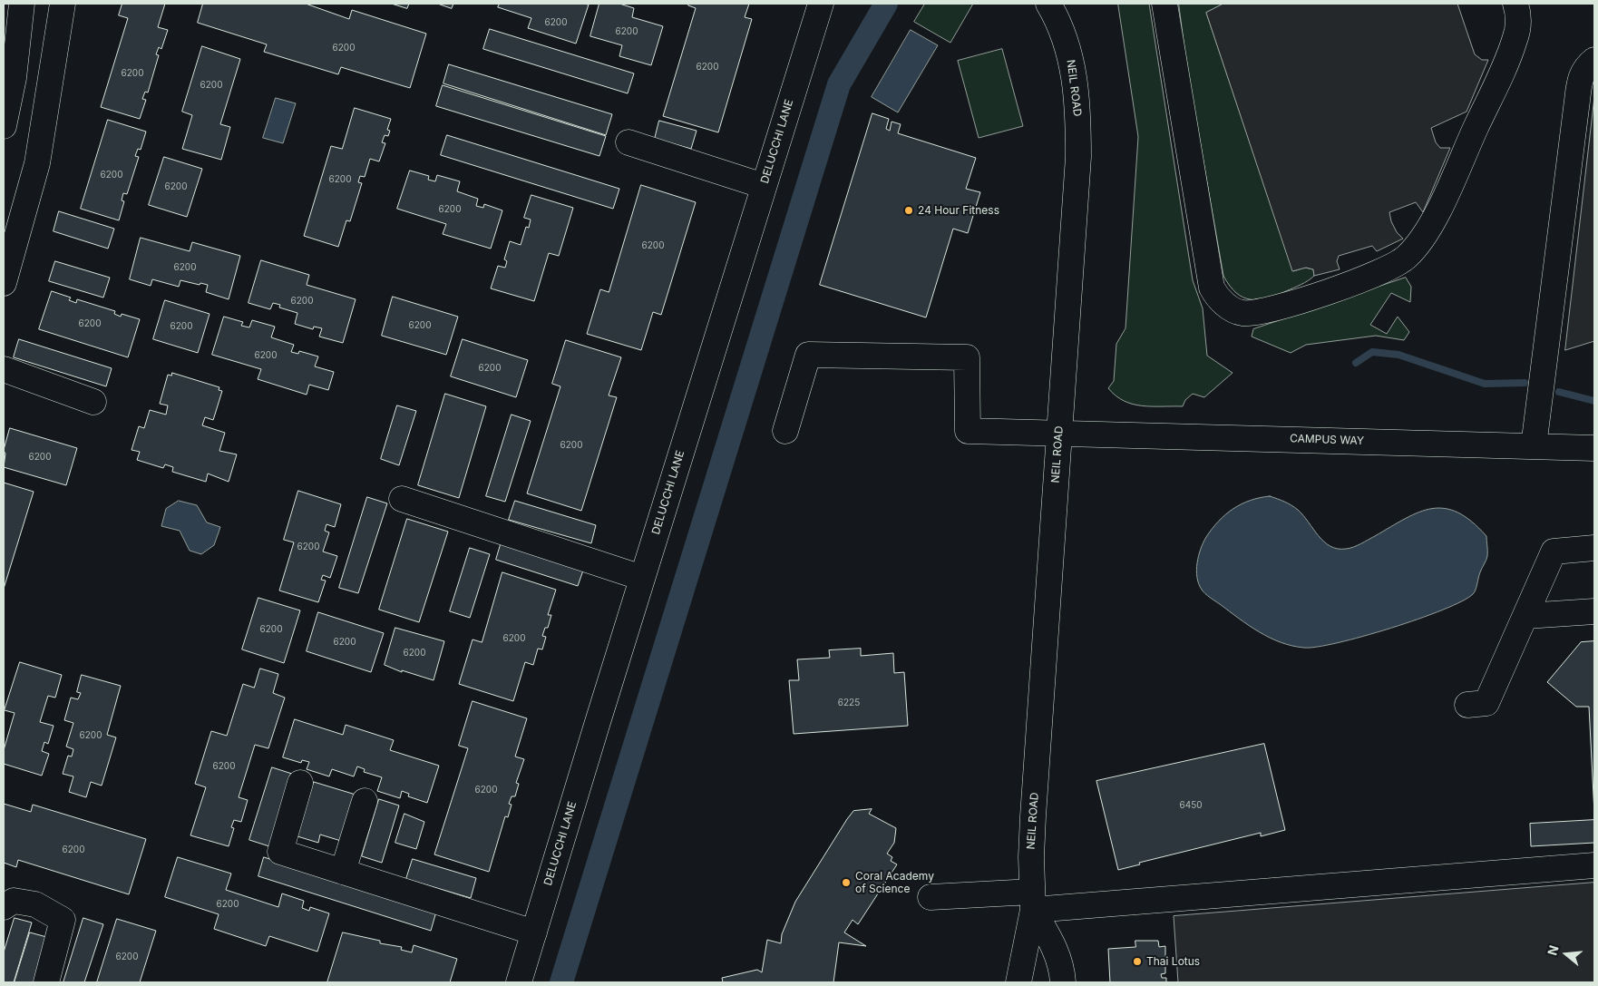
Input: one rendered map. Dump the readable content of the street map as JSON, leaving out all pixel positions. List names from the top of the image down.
{
  "streets": {
    "street": ["NEIL ROAD", "DELUCCHI LANE", "CAMPUS WAY"]
  },
  "crossings": [
    ["NEIL ROAD", "CAMPUS WAY"]
  ],
  "places": ["24 Hour Fitness", "Coral Academy of Science", "Thai Lotus"],
  "house_numbers": [
    "6200",
    "6200",
    "6200",
    "6200",
    "6200",
    "6200",
    "6200",
    "6200",
    "6200",
    "6200",
    "6200",
    "6200",
    "6200",
    "6200",
    "6200",
    "6200",
    "6200",
    "6200",
    "6200",
    "6200",
    "6200",
    "6200",
    "6200",
    "6200",
    "6200",
    "6225",
    "6200",
    "6200",
    "6200",
    "6450",
    "6200",
    "6200",
    "6200"
  ],
  "north": "left"
}
